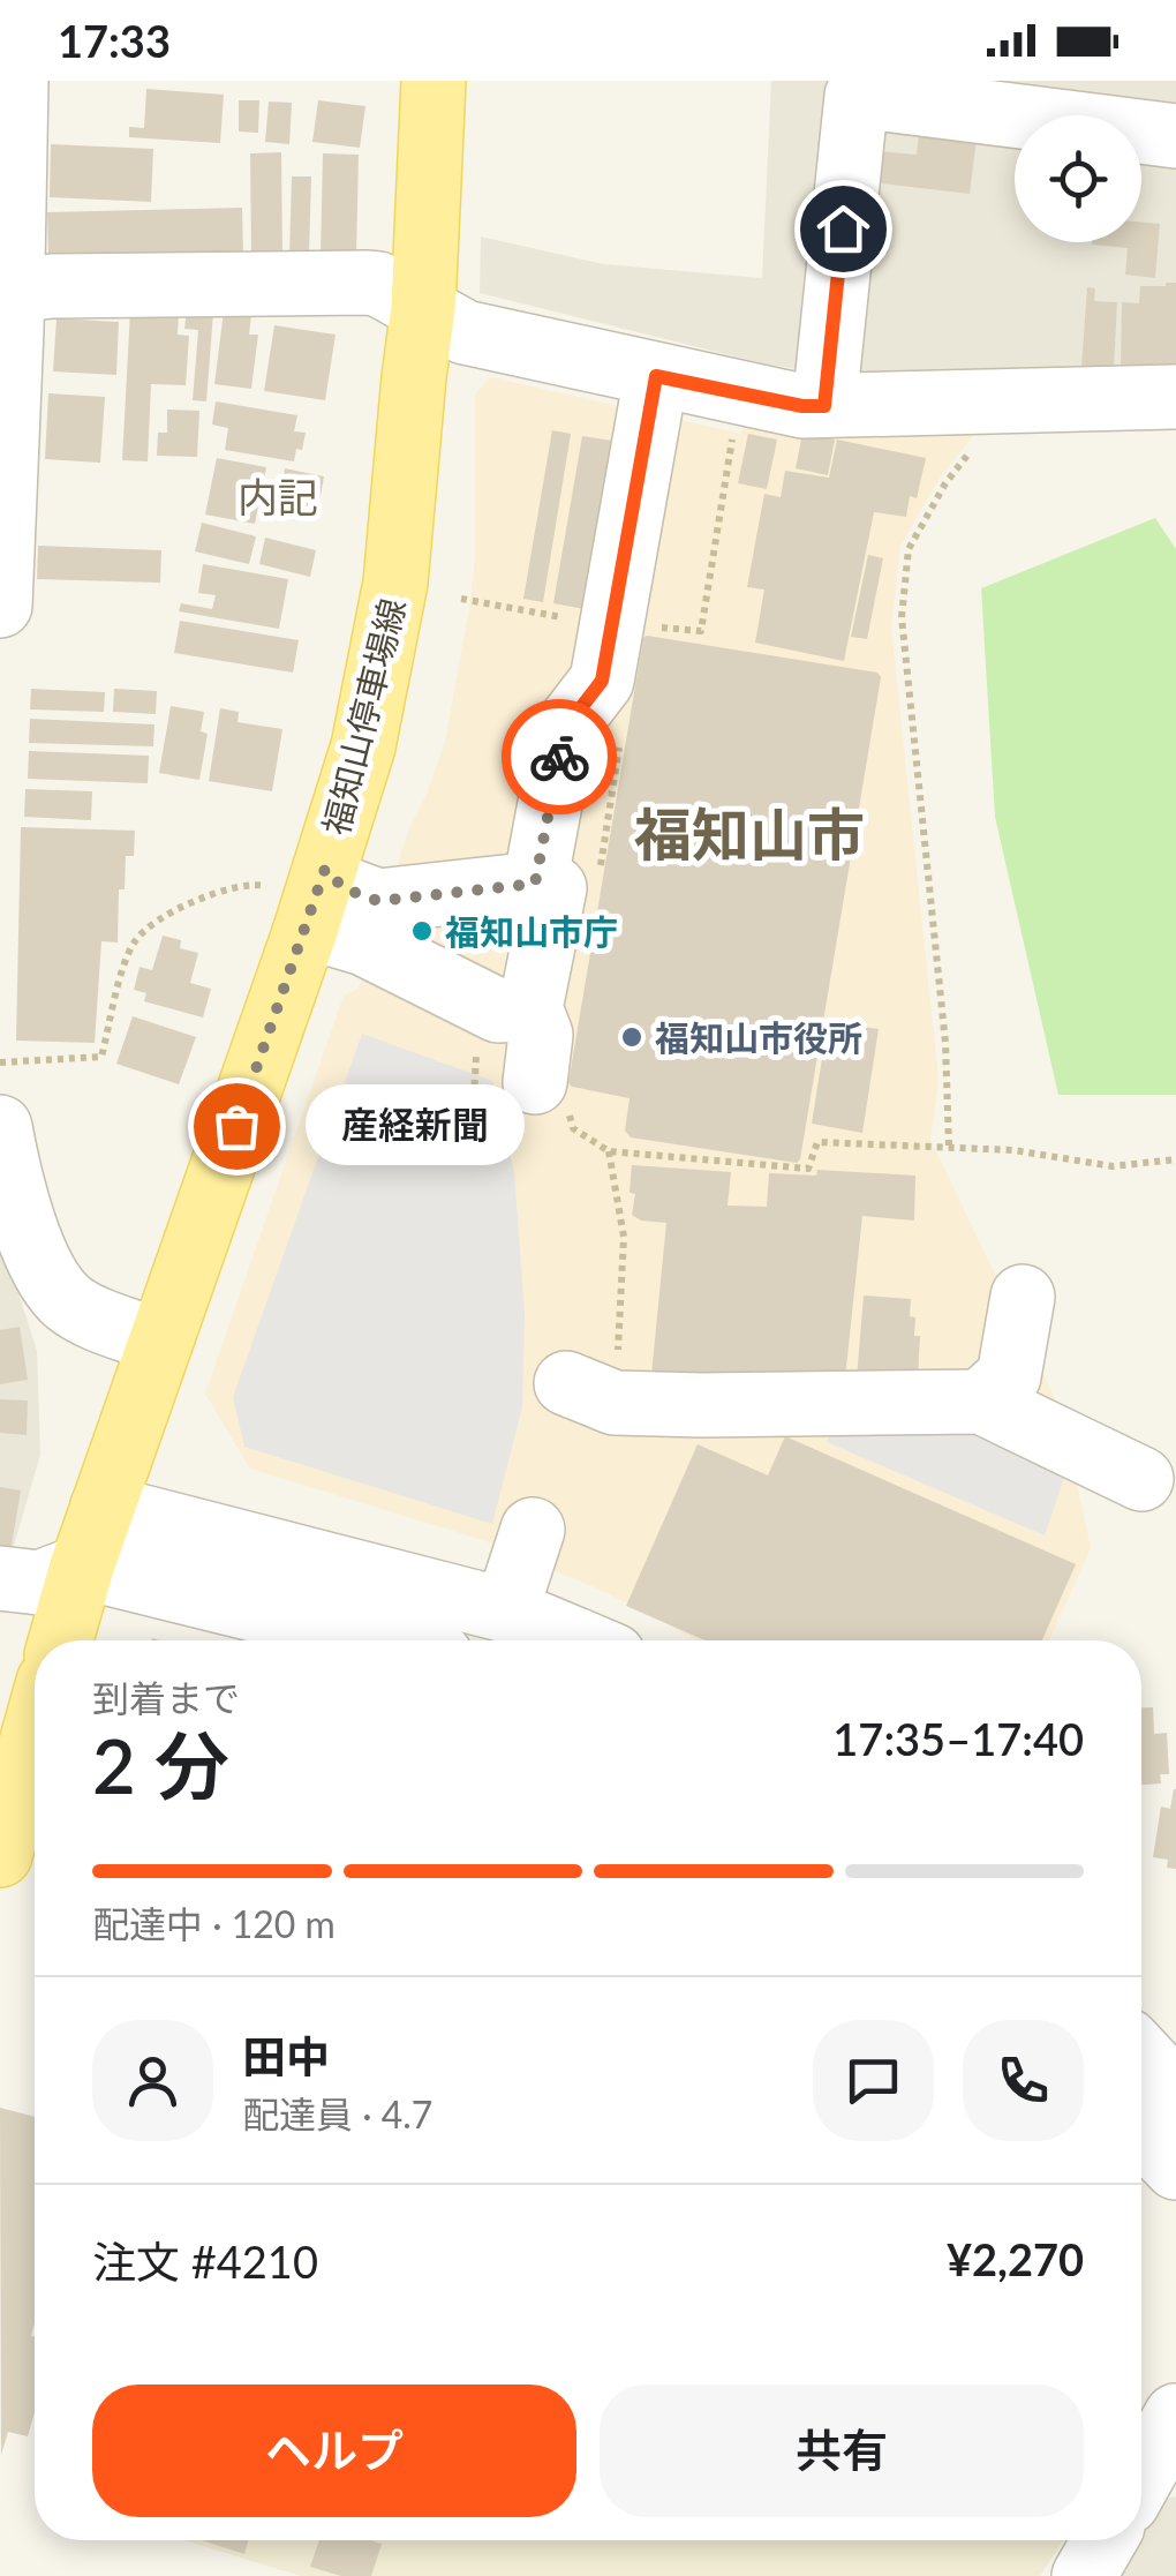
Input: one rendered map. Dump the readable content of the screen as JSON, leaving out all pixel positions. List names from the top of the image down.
{
  "streets": {
    "main road": ["福知山停車場線"]
  },
  "districts": ["内記", "福知山市"],
  "places": ["福知山市庁", "福知山市役所", "産経新聞"],
  "page": {
    "status": "17:33",
    "bubble": "産経新聞",
    "heading": ["2 分", "到着まで", "17:35–17:40"],
    "panel": [
      "田中",
      "配達員 · 4.7",
      "注文 #4210",
      "¥2,270"
    ],
    "bar": "配達中 · 120 m",
    "buttons": ["ヘルプ", "共有"]
  }
}
